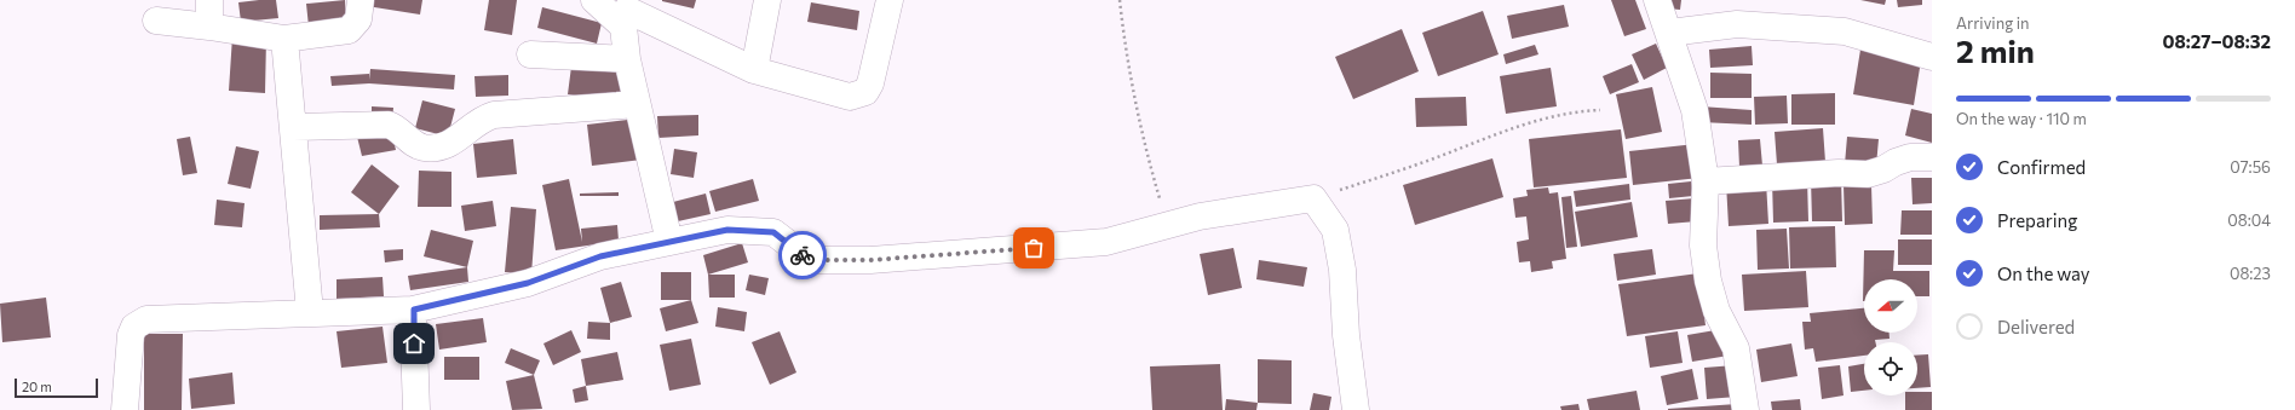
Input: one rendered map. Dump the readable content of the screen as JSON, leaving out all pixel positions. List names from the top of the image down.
{
  "scale_bar": "20 m",
  "north": "left",
  "page": {
    "heading": ["2 min", "Arriving in", "08:27–08:32"],
    "bar": "On the way · 110 m",
    "list": [
      ["Confirmed", "07:56"],
      ["Preparing", "08:04"],
      ["On the way", "08:23"],
      "Delivered"
    ],
    "scale": "20 m"
  }
}
